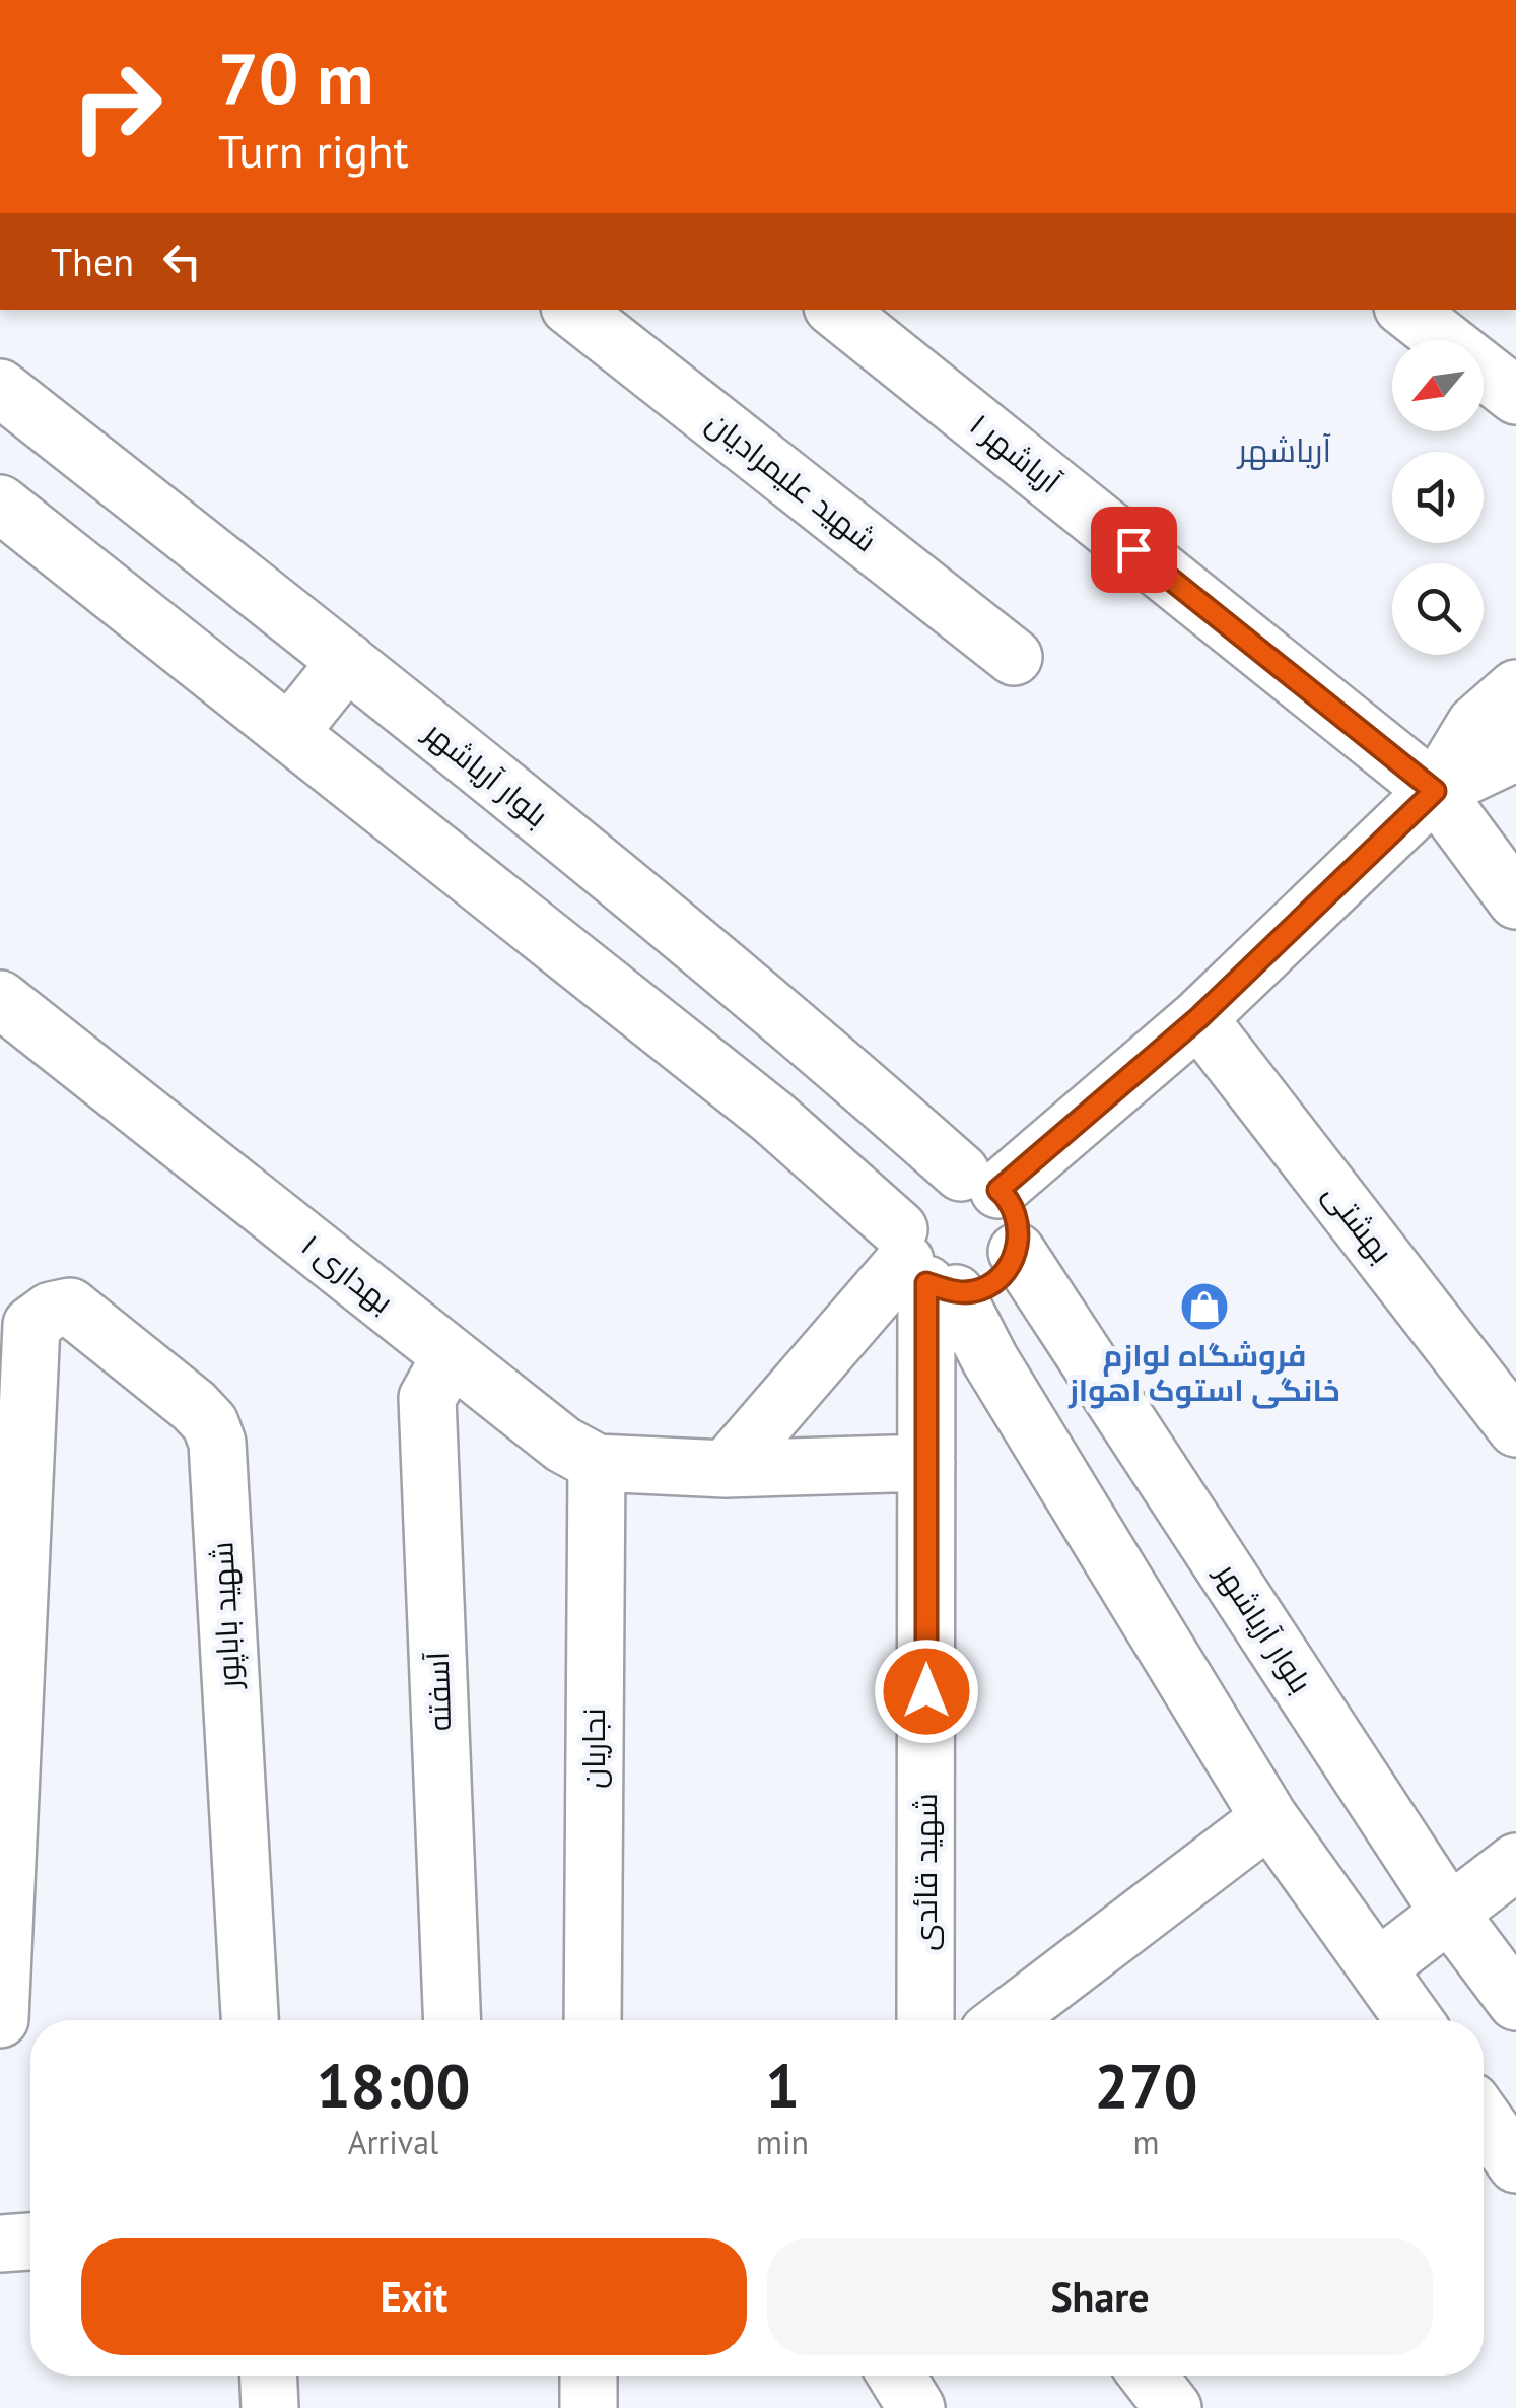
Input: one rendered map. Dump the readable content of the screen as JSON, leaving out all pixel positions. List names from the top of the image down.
{
  "streets": {
    "street": [
      "آریاشهر ۱",
      "شهید علیمرادیان",
      "بلوار آریاشهر",
      "بهشتی",
      "بهداری ۱",
      "شهید باباپور",
      "آسفته",
      "نجاریان",
      "شهید قائدی"
    ]
  },
  "crossings": [
    ["بلوار آریاشهر", "شهید قائدی"],
    ["بهداری ۱", "آسفته"],
    ["بهداری ۱", "نجاریان"],
    ["بهداری ۱", "شهید قائدی"]
  ],
  "districts": ["آریاشهر"],
  "places": {
    "shop": ["فروشگاه لوازم خانگی استوک اهواز"]
  },
  "north": "bottom left",
  "page": {
    "turn": ["70 m", "Turn right"],
    "then": "Then",
    "eta": [
      "18:00",
      "Arrival",
      "1",
      "min",
      "270",
      "m"
    ],
    "buttons": ["Exit", "Share"]
  }
}
